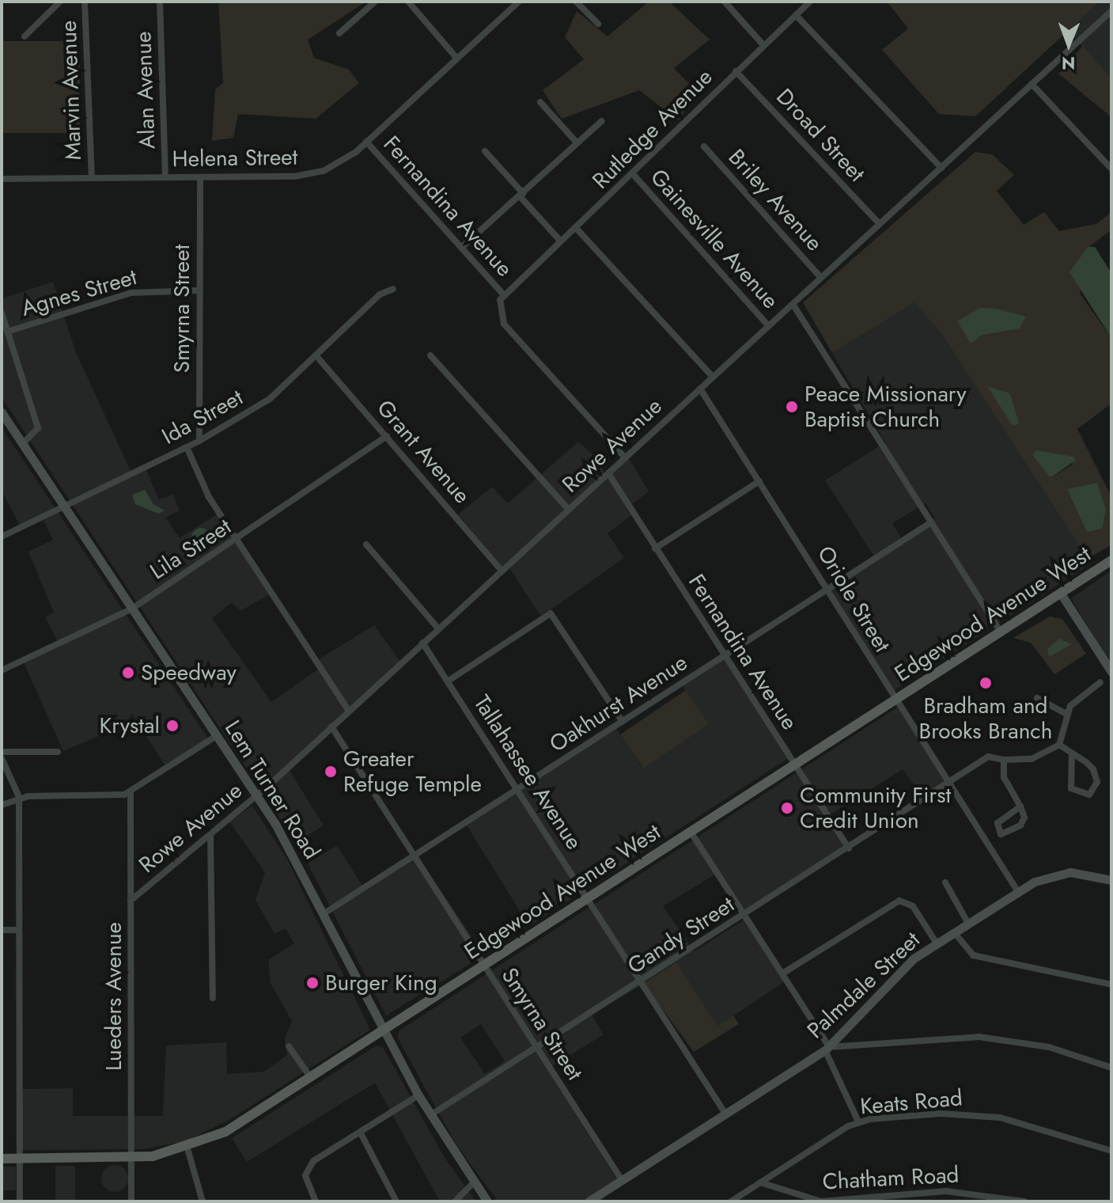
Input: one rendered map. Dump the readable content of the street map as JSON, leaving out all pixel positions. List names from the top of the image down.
{
  "streets": {
    "main road": ["Edgewood Avenue West", "Lem Turner Road", "Palmdale Street"],
    "street": [
      "Marvin Avenue",
      "Alan Avenue",
      "Rutledge Avenue",
      "Droad Street",
      "Helena Street",
      "Briley Avenue",
      "Fernandina Avenue",
      "Gainesville Avenue",
      "Agnes Street",
      "Smyrna Street",
      "Ida Street",
      "Rowe Avenue",
      "Grant Avenue",
      "Lila Street",
      "Oriole Street",
      "Oakhurst Avenue",
      "Tallahassee Avenue",
      "Gandy Street",
      "Lueders Avenue",
      "Keats Road",
      "Chatham Road"
    ]
  },
  "crossings": [
    ["Marvin Avenue", "Helena Street"],
    ["Alan Avenue", "Helena Street"],
    ["Rutledge Avenue", "Droad Street"],
    ["Rutledge Avenue", "Fernandina Avenue"],
    ["Rutledge Avenue", "Gainesville Avenue"],
    ["Droad Street", "Rowe Avenue"],
    ["Helena Street", "Fernandina Avenue"],
    ["Helena Street", "Smyrna Street"],
    ["Briley Avenue", "Rowe Avenue"],
    ["Fernandina Avenue", "Rowe Avenue"],
    ["Fernandina Avenue", "Edgewood Avenue West"],
    ["Fernandina Avenue", "Oakhurst Avenue"],
    ["Fernandina Avenue", "Gandy Street"],
    ["Gainesville Avenue", "Rowe Avenue"],
    ["Gainesville Avenue", "Edgewood Avenue West"],
    ["Gainesville Avenue", "Oakhurst Avenue"],
    ["Agnes Street", "Smyrna Street"],
    ["Smyrna Street", "Ida Street"],
    ["Smyrna Street", "Rowe Avenue"],
    ["Smyrna Street", "Edgewood Avenue West"],
    ["Smyrna Street", "Oakhurst Avenue"],
    ["Smyrna Street", "Gandy Street"],
    ["Smyrna Street", "Palmdale Street"],
    ["Ida Street", "Grant Avenue"],
    ["Ida Street", "Lem Turner Road"],
    ["Rowe Avenue", "Grant Avenue"],
    ["Rowe Avenue", "Oriole Street"],
    ["Rowe Avenue", "Tallahassee Avenue"],
    ["Rowe Avenue", "Lem Turner Road"],
    ["Rowe Avenue", "Lueders Avenue"],
    ["Grant Avenue", "Lila Street"],
    ["Lila Street", "Lem Turner Road"],
    ["Oriole Street", "Edgewood Avenue West"],
    ["Oriole Street", "Oakhurst Avenue"],
    ["Oriole Street", "Gandy Street"],
    ["Oriole Street", "Palmdale Street"],
    ["Edgewood Avenue West", "Tallahassee Avenue"],
    ["Edgewood Avenue West", "Lem Turner Road"],
    ["Edgewood Avenue West", "Lueders Avenue"],
    ["Oakhurst Avenue", "Tallahassee Avenue"],
    ["Oakhurst Avenue", "Lem Turner Road"],
    ["Tallahassee Avenue", "Gandy Street"],
    ["Tallahassee Avenue", "Palmdale Street"],
    ["Lem Turner Road", "Gandy Street"],
    ["Keats Road", "Chatham Road"]
  ],
  "places": [
    "Peace Missionary Baptist Church",
    "Speedway",
    "Bradham and Brooks Branch",
    "Krystal",
    "Greater Refuge Temple",
    "Community First Credit Union",
    "Burger King"
  ],
  "north": "bottom"
}
